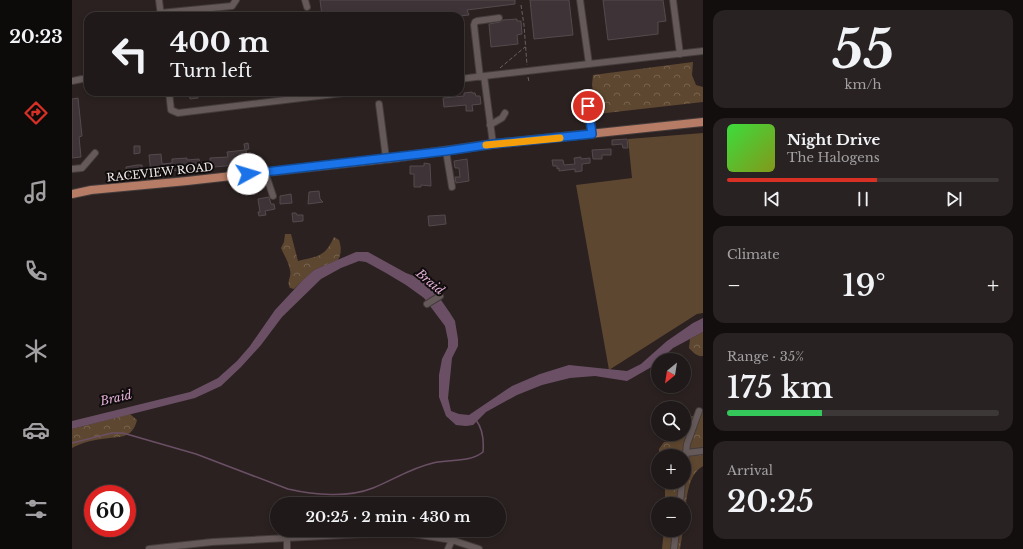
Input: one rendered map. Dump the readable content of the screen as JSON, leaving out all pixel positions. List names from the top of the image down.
{
  "streets": {
    "main road": ["RACEVIEW ROAD"]
  },
  "water": ["Braid"],
  "north": "bottom left",
  "page": {
    "tabs": "20:23",
    "tile": [
      ["55", "km/h"],
      "Climate",
      ["Range · 35%", "175 km"],
      ["Arrival", "20:25"]
    ],
    "turn": ["400 m", "Turn left"],
    "song": ["Night Drive", "The Halogens"],
    "heat": ["−", "19°", "+"],
    "map_buttons": ["+", "−"],
    "limit": "60",
    "trip": "20:25 · 2 min · 430 m"
  }
}
